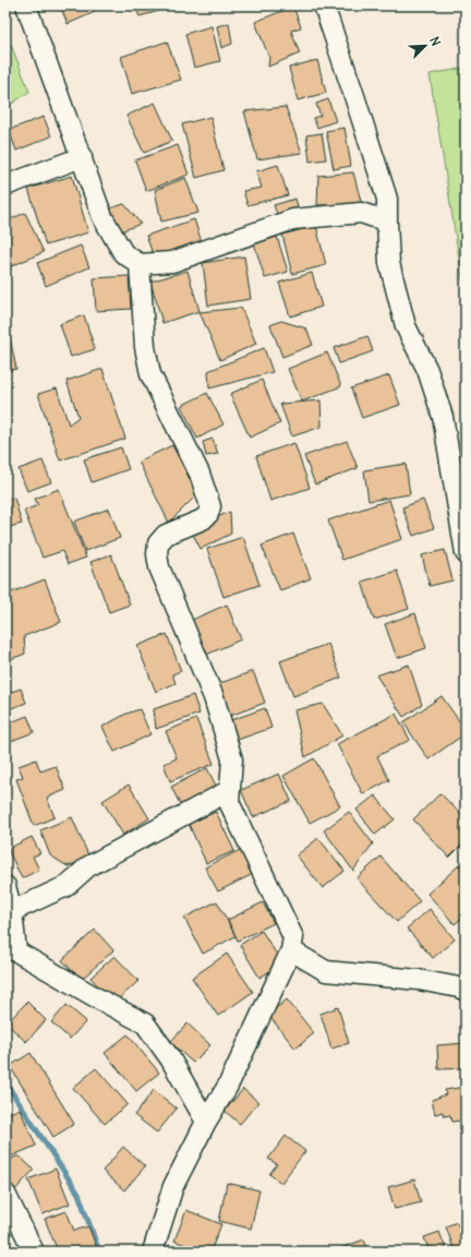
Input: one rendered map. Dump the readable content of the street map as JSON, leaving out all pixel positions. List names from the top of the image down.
{
  "north": "top right"
}
